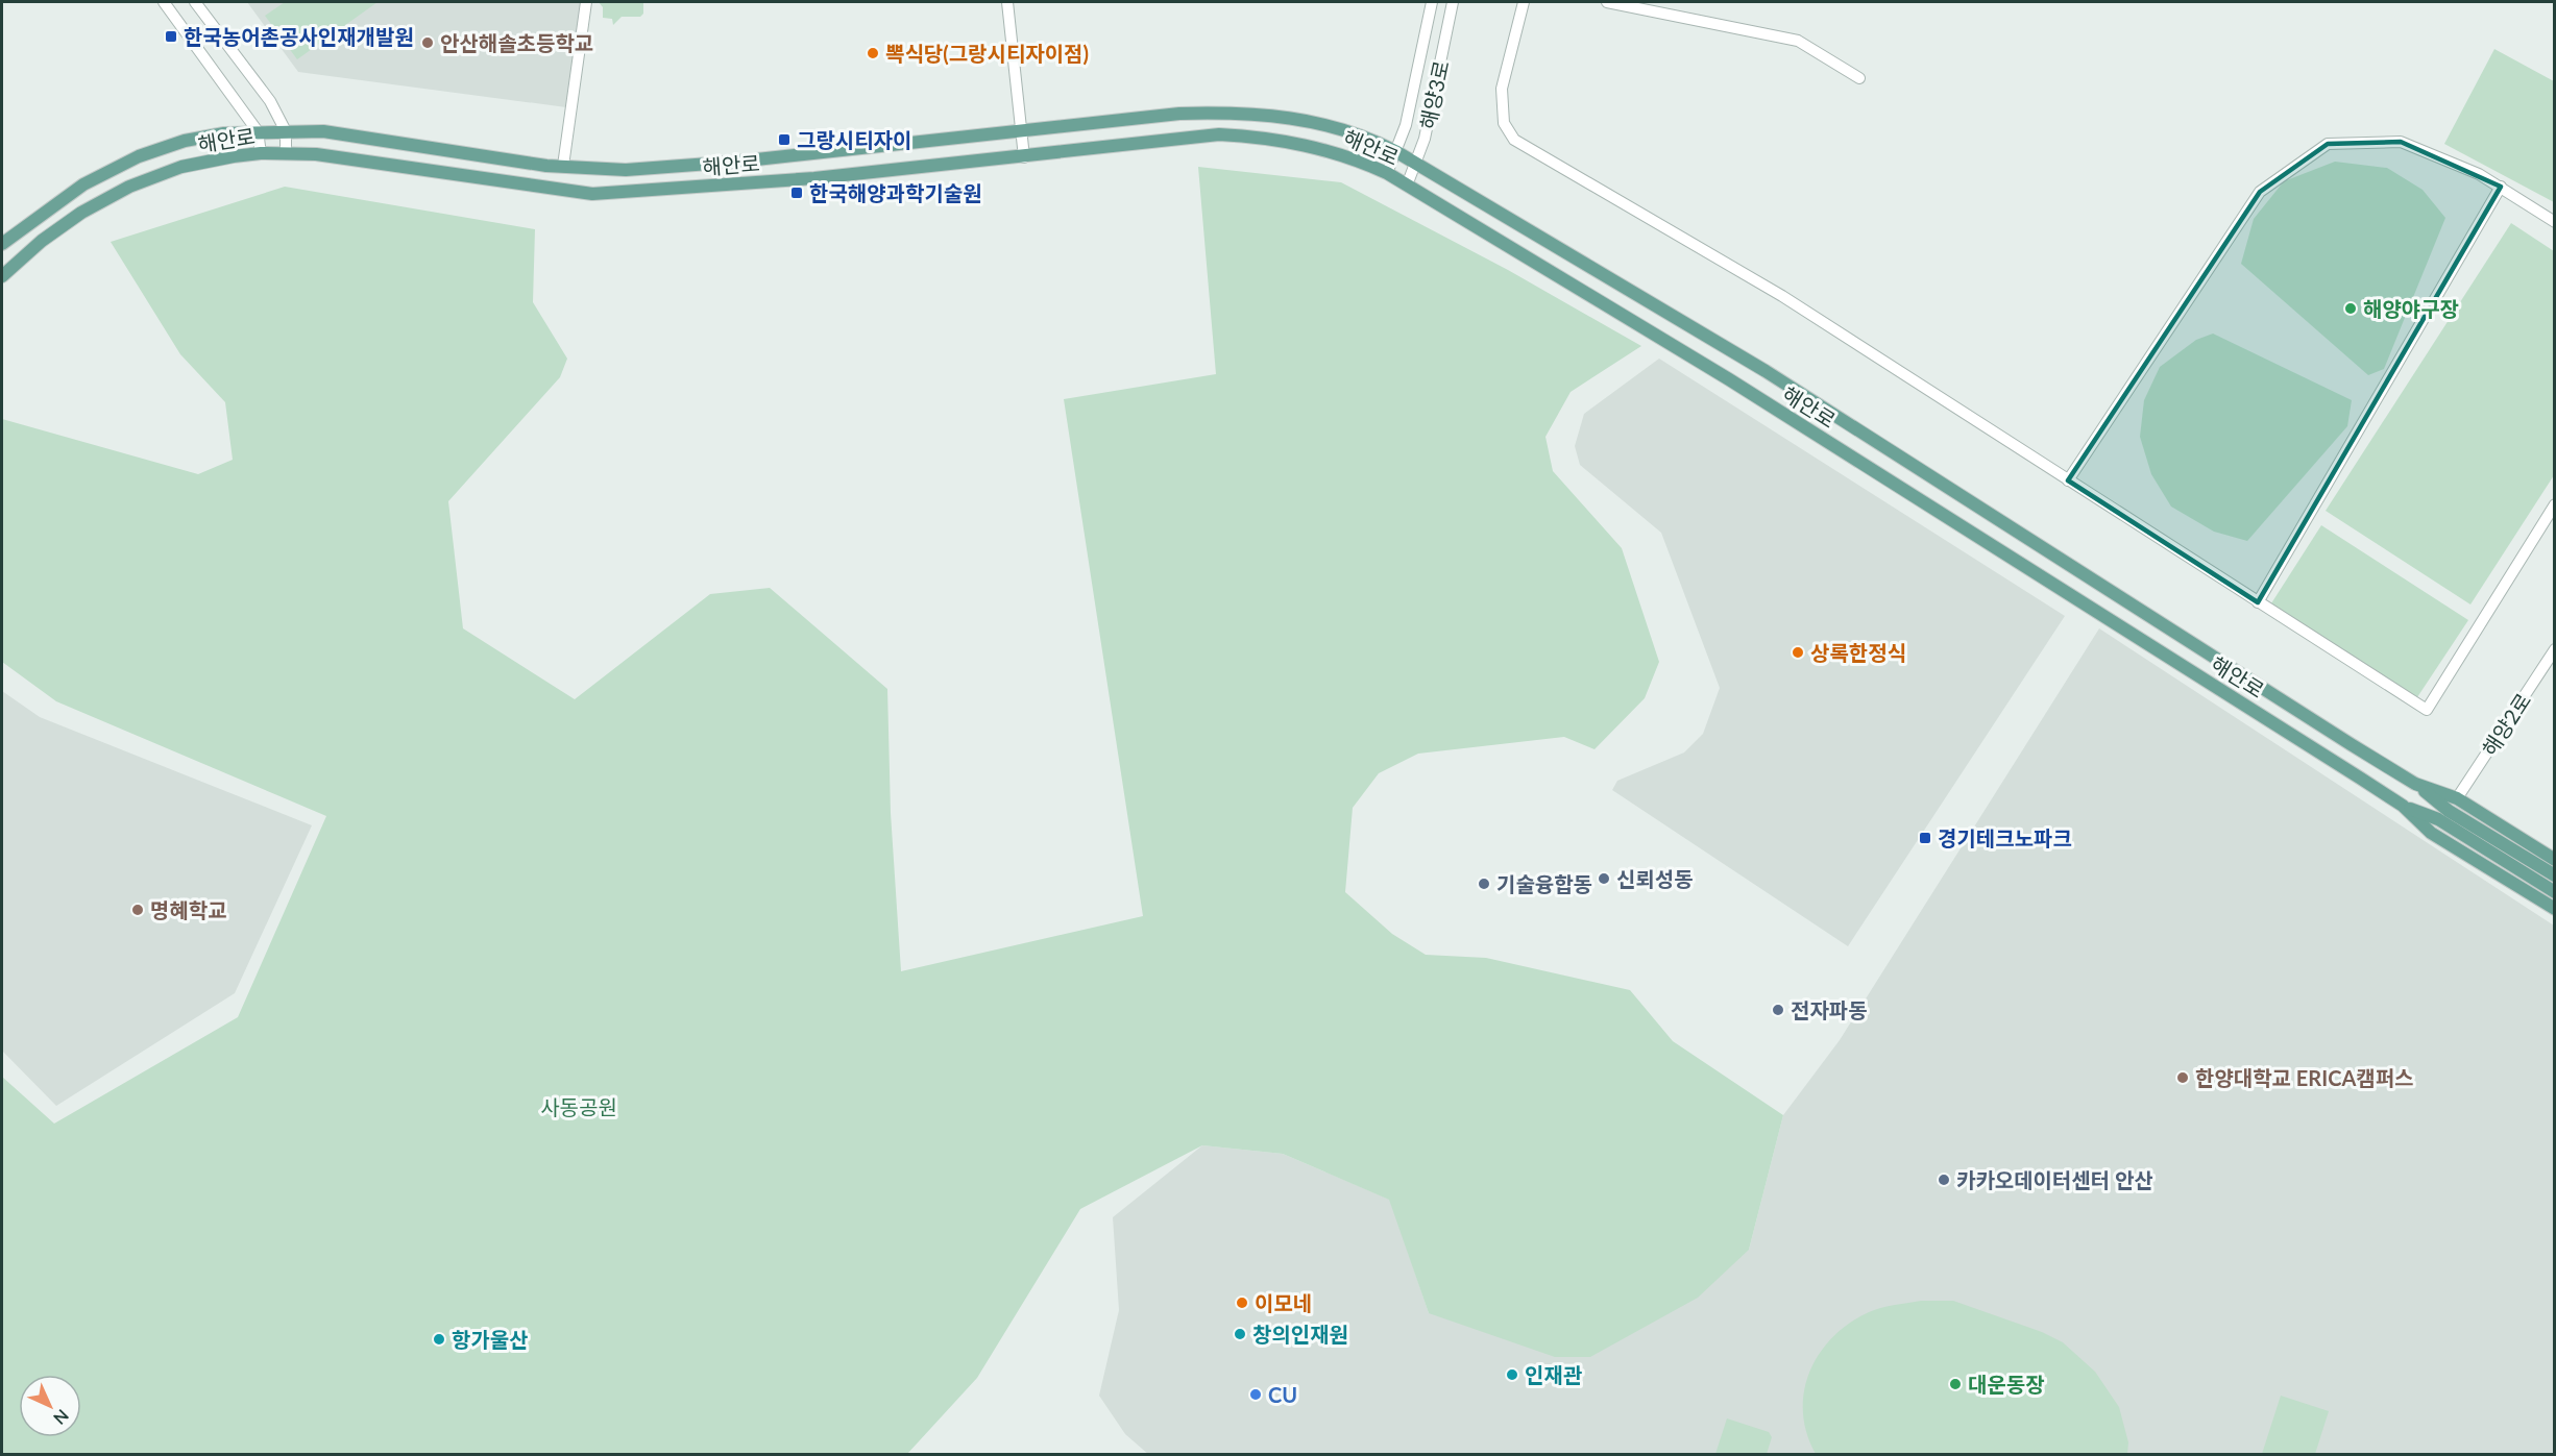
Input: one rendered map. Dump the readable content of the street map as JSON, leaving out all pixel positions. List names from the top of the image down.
{
  "streets": {
    "main road": ["해안로"],
    "street": ["해양3로", "해양2로"]
  },
  "crossings": [
    ["해양3로", "해안로"],
    ["해안로", "해양2로"]
  ],
  "parks": ["사동공원"],
  "places": {
    "transit": [
      "한국농어촌공사인재개발원",
      "그랑시티자이",
      "한국해양과학기술원",
      "경기테크노파크"
    ],
    "other": [
      "안산해솔초등학교",
      "뽁식당(그랑시티자이점)",
      "해양야구장",
      "상록한정식",
      "신뢰성동",
      "기술융합동",
      "명혜학교",
      "전자파동",
      "한양대학교 ERICA캠퍼스",
      "카카오데이터센터 안산",
      "이모네",
      "창의인재원",
      "항가울산",
      "인재관",
      "대운동장",
      "CU"
    ]
  },
  "north": "bottom right"
}
